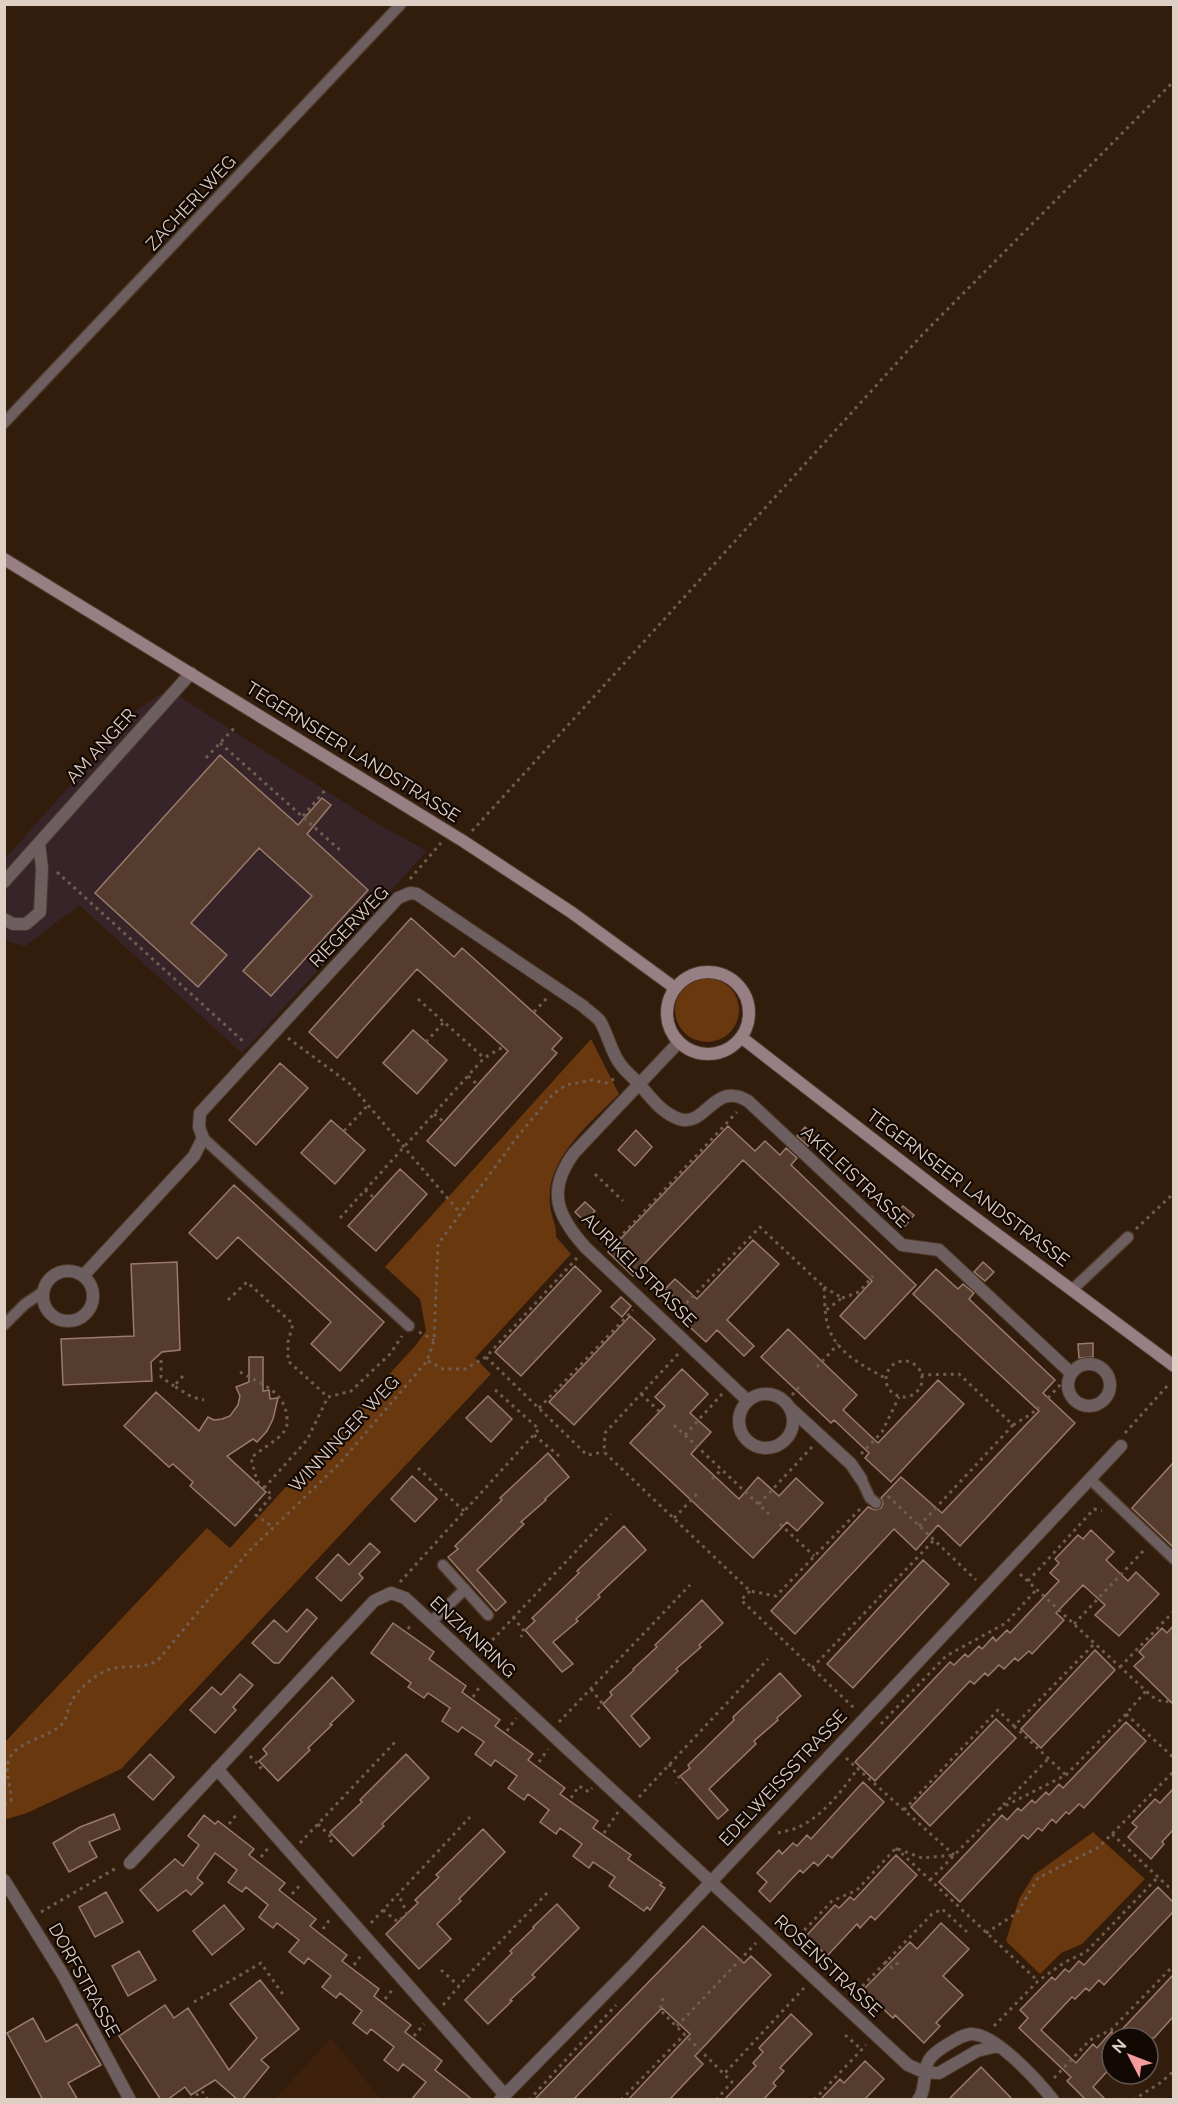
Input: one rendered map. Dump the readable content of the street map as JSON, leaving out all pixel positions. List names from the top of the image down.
{
  "streets": {
    "main road": ["TEGERNSEER LANDSTRASSE"],
    "street": [
      "AM ANGER",
      "RIEGERWEG",
      "AKELEISTRASSE",
      "AURIKELSTRASSE",
      "ENZIANRING",
      "EDELWEISSSTRASSE",
      "ROSENSTRASSE",
      "DORFSTRASSE"
    ],
    "lane": ["ZACHERLWEG"],
    "path": ["WINNINGER WEG"]
  },
  "crossings": [
    ["AM ANGER", "TEGERNSEER LANDSTRASSE"],
    ["TEGERNSEER LANDSTRASSE", "AURIKELSTRASSE"],
    ["RIEGERWEG", "AURIKELSTRASSE"],
    ["RIEGERWEG", "WINNINGER WEG"],
    ["ENZIANRING", "EDELWEISSSTRASSE"],
    ["ENZIANRING", "ROSENSTRASSE"],
    ["EDELWEISSSTRASSE", "ROSENSTRASSE"]
  ],
  "north": "top left"
}
